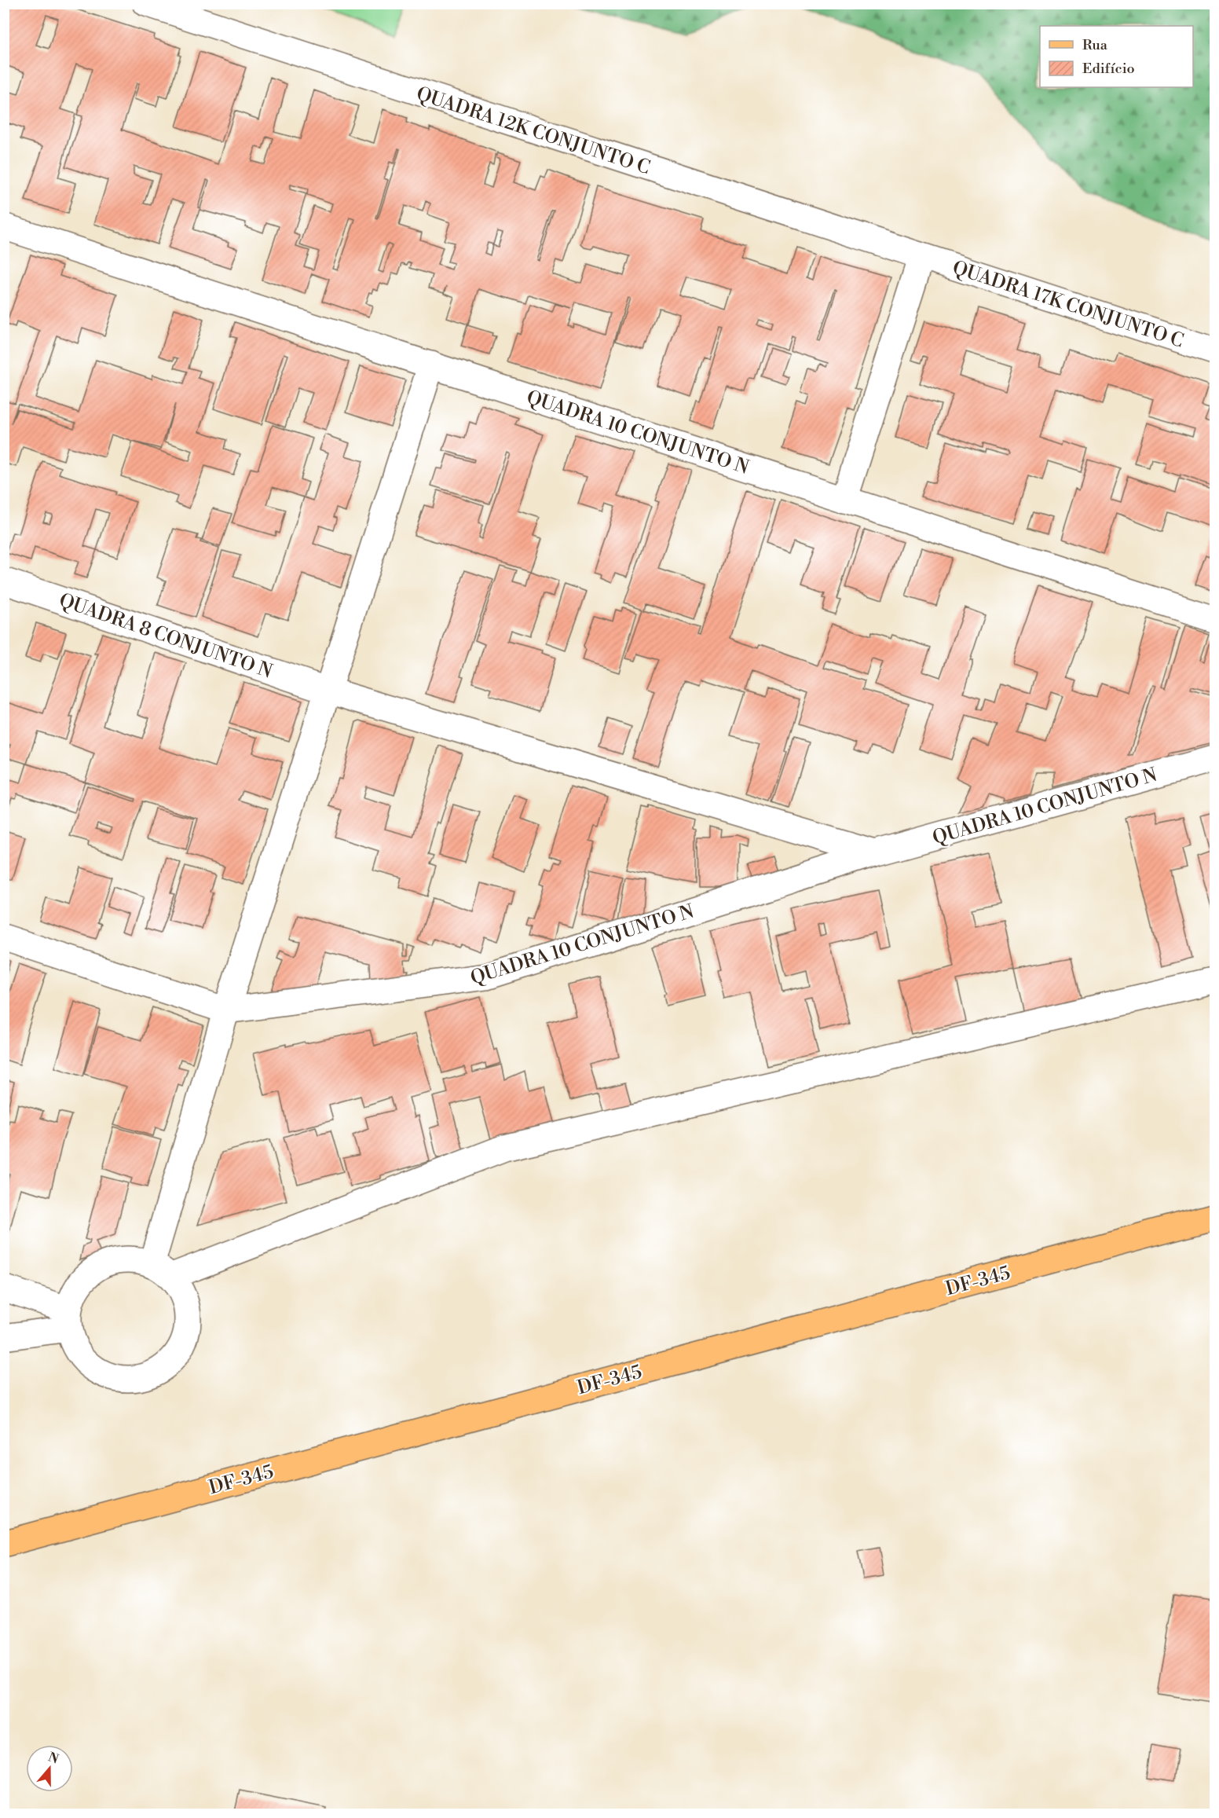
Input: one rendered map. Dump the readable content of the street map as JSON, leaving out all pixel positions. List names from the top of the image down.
{
  "streets": {
    "main road": ["DF-345"],
    "street": [
      "QUADRA 12K CONJUNTO C",
      "QUADRA 17K CONJUNTO C",
      "QUADRA 10 CONJUNTO N",
      "QUADRA 8 CONJUNTO N"
    ]
  },
  "crossings": [
    ["QUADRA 12K CONJUNTO C", "QUADRA 17K CONJUNTO C"]
  ],
  "legend": ["Rua", "Edifício"],
  "north": "top"
}
